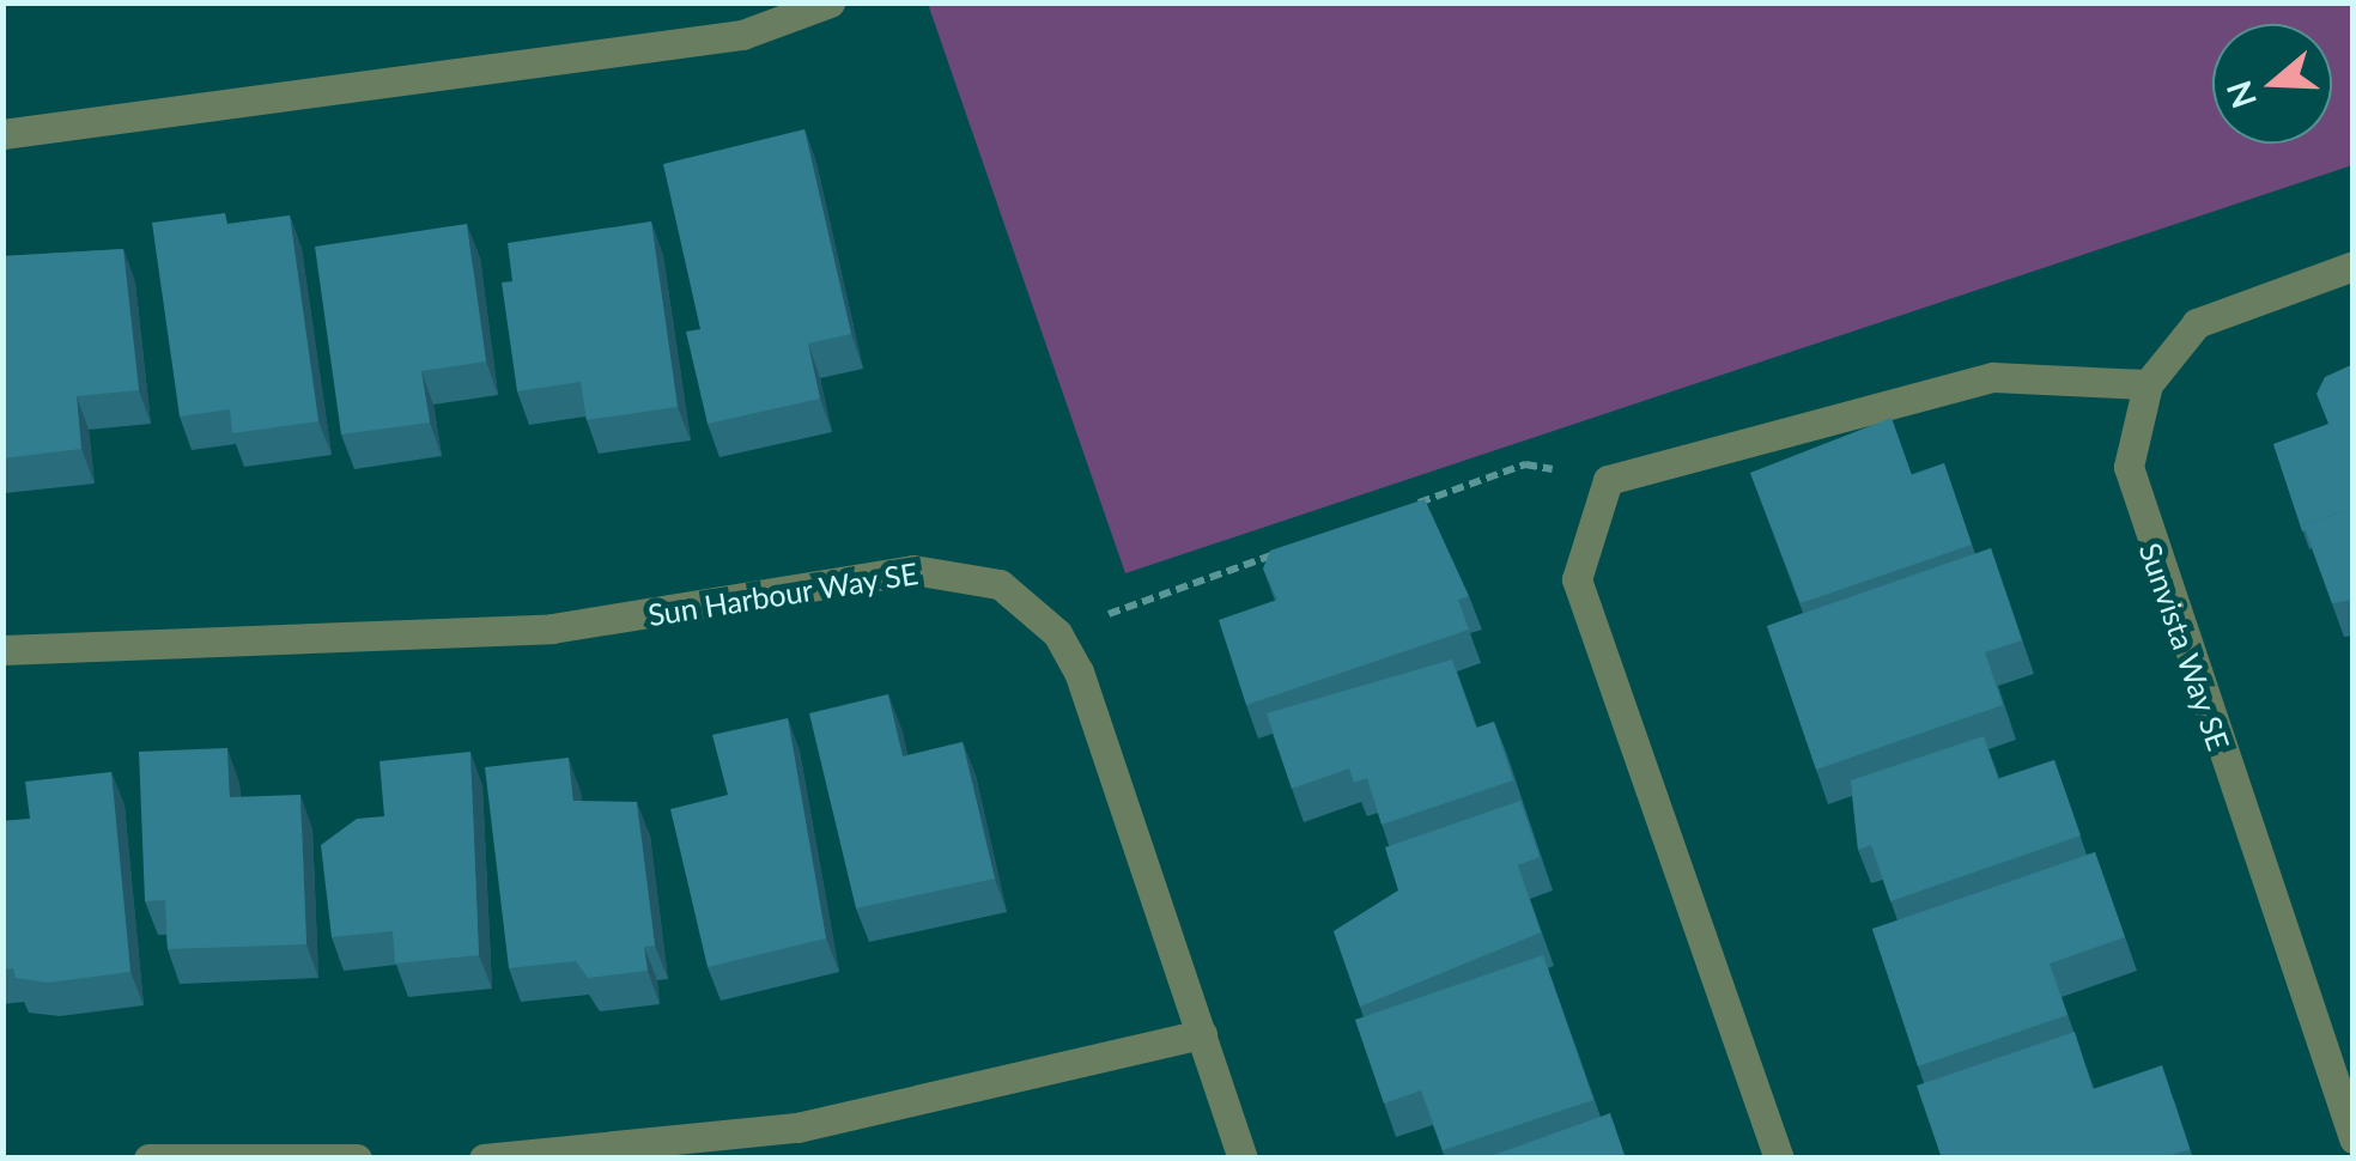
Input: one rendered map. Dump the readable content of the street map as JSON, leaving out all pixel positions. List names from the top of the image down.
{
  "streets": {
    "street": ["Sun Harbour Way SE", "Sunvista Way SE"]
  },
  "north": "left"
}
